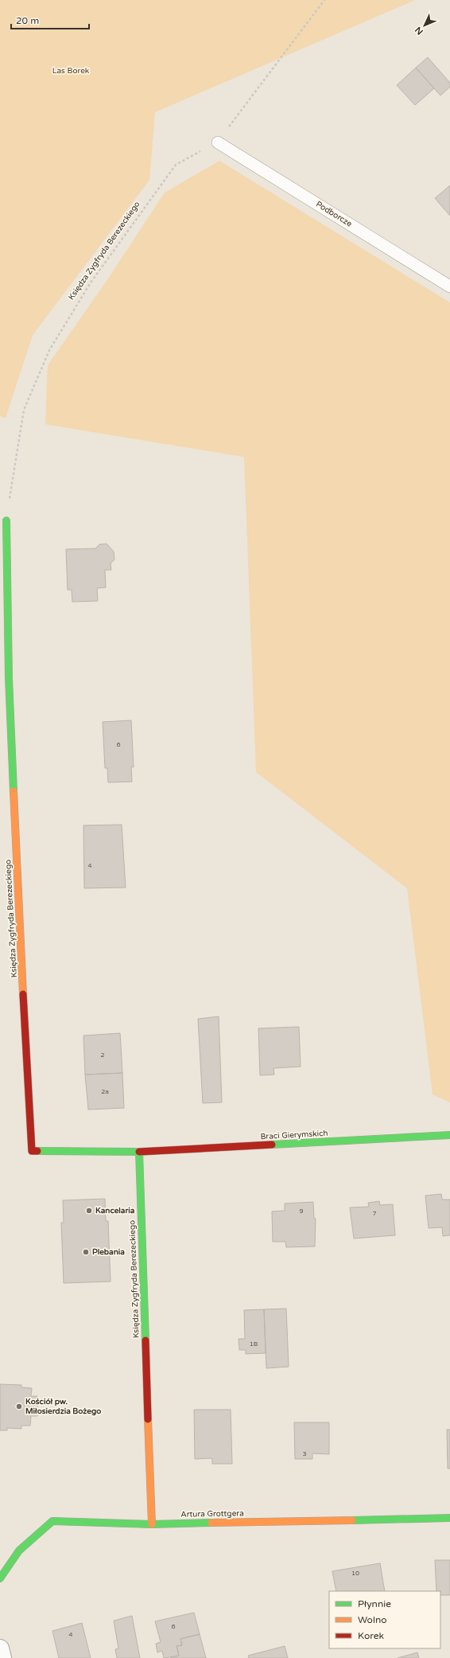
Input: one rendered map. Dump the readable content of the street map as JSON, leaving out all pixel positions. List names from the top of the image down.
{
  "streets": {
    "street": ["Księdza Zygfryda Berezeckiego", "Braci Gierymskich", "Artura Grottgera"],
    "lane": ["Podborcze"]
  },
  "crossings": [
    ["Podborcze", "Księdza Zygfryda Berezeckiego"],
    ["Księdza Zygfryda Berezeckiego", "Braci Gierymskich"],
    ["Księdza Zygfryda Berezeckiego", "Artura Grottgera"]
  ],
  "parks": ["Las Borek"],
  "places": ["Kancelaria", "Plebania", "Kościół pw. Miłosierdzia Bożego"],
  "house_numbers": [
    "6",
    "4",
    "2",
    "2a",
    "9",
    "7",
    "1B",
    "3",
    "10",
    "6",
    "4"
  ],
  "legend": ["Płynnie", "Wolno", "Korek"],
  "scale_bar": "20 m",
  "north": "bottom left"
}
